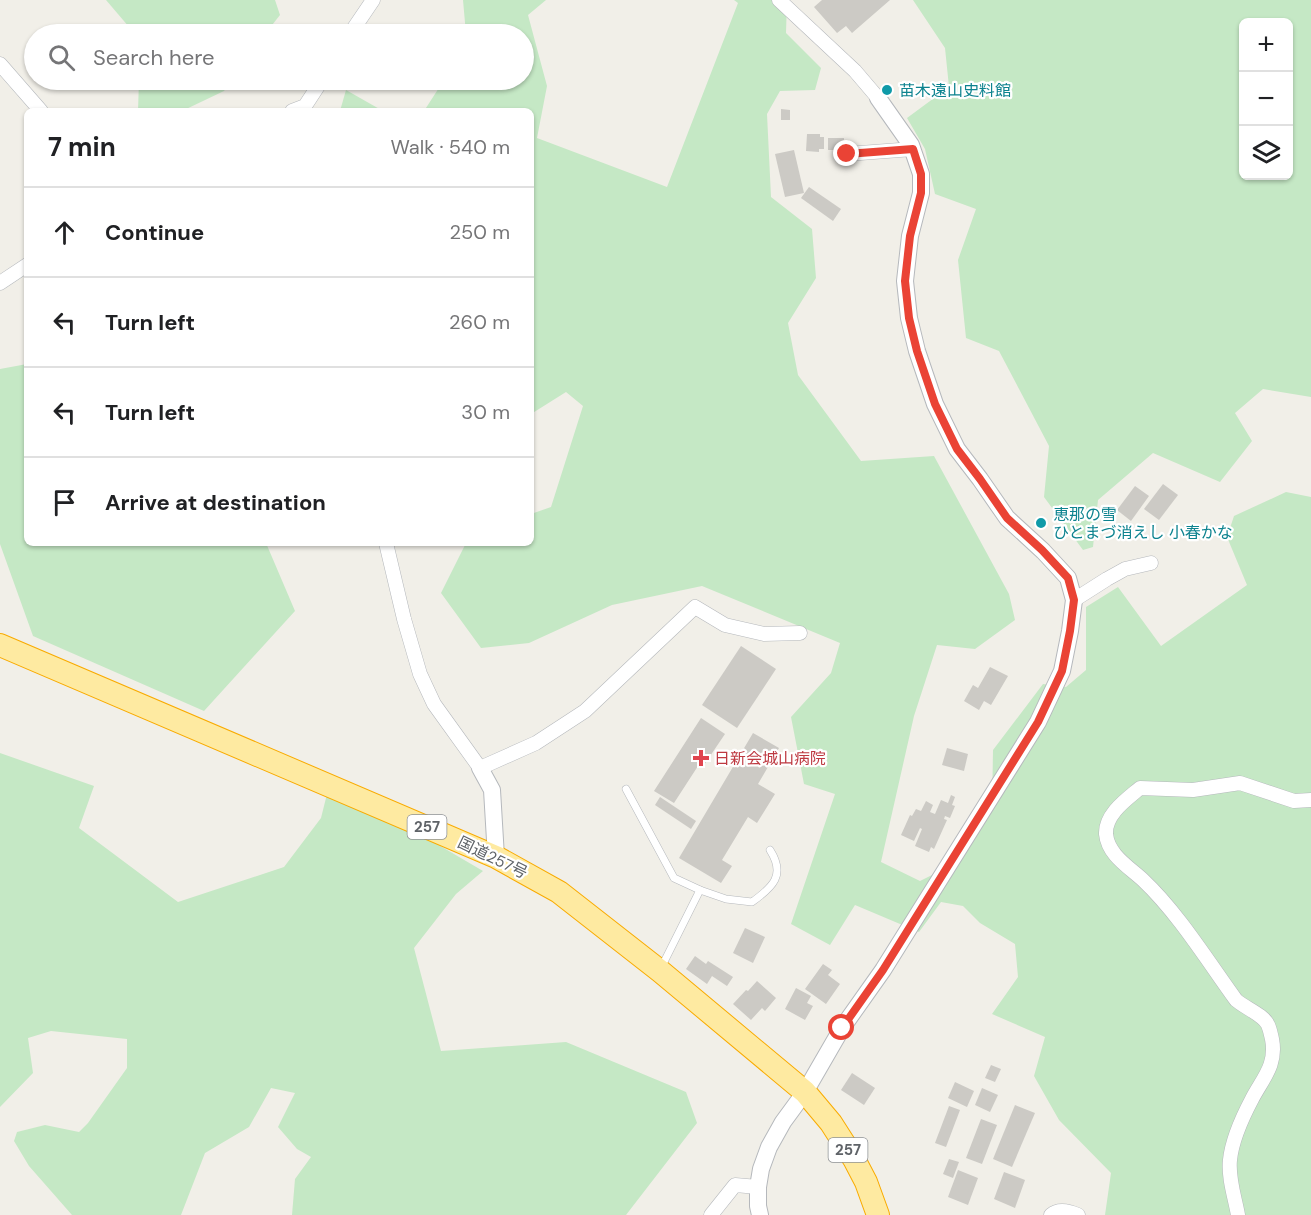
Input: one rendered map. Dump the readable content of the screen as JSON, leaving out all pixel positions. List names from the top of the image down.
{
  "streets": {
    "highway": ["257", "国道257号"]
  },
  "places": {
    "other": ["苗木遠山史料館", "恵那の雪 ひとまづ消えし 小春かな"],
    "health": ["日新会城山病院"]
  },
  "page": {
    "map_buttons": ["+", "−"],
    "search": "Search here",
    "heading": ["7 min", "Walk · 540 m"],
    "list": [
      ["Continue", "250 m"],
      ["Turn left", "260 m"],
      ["Turn left", "30 m"],
      "Arrive at destination"
    ]
  }
}
